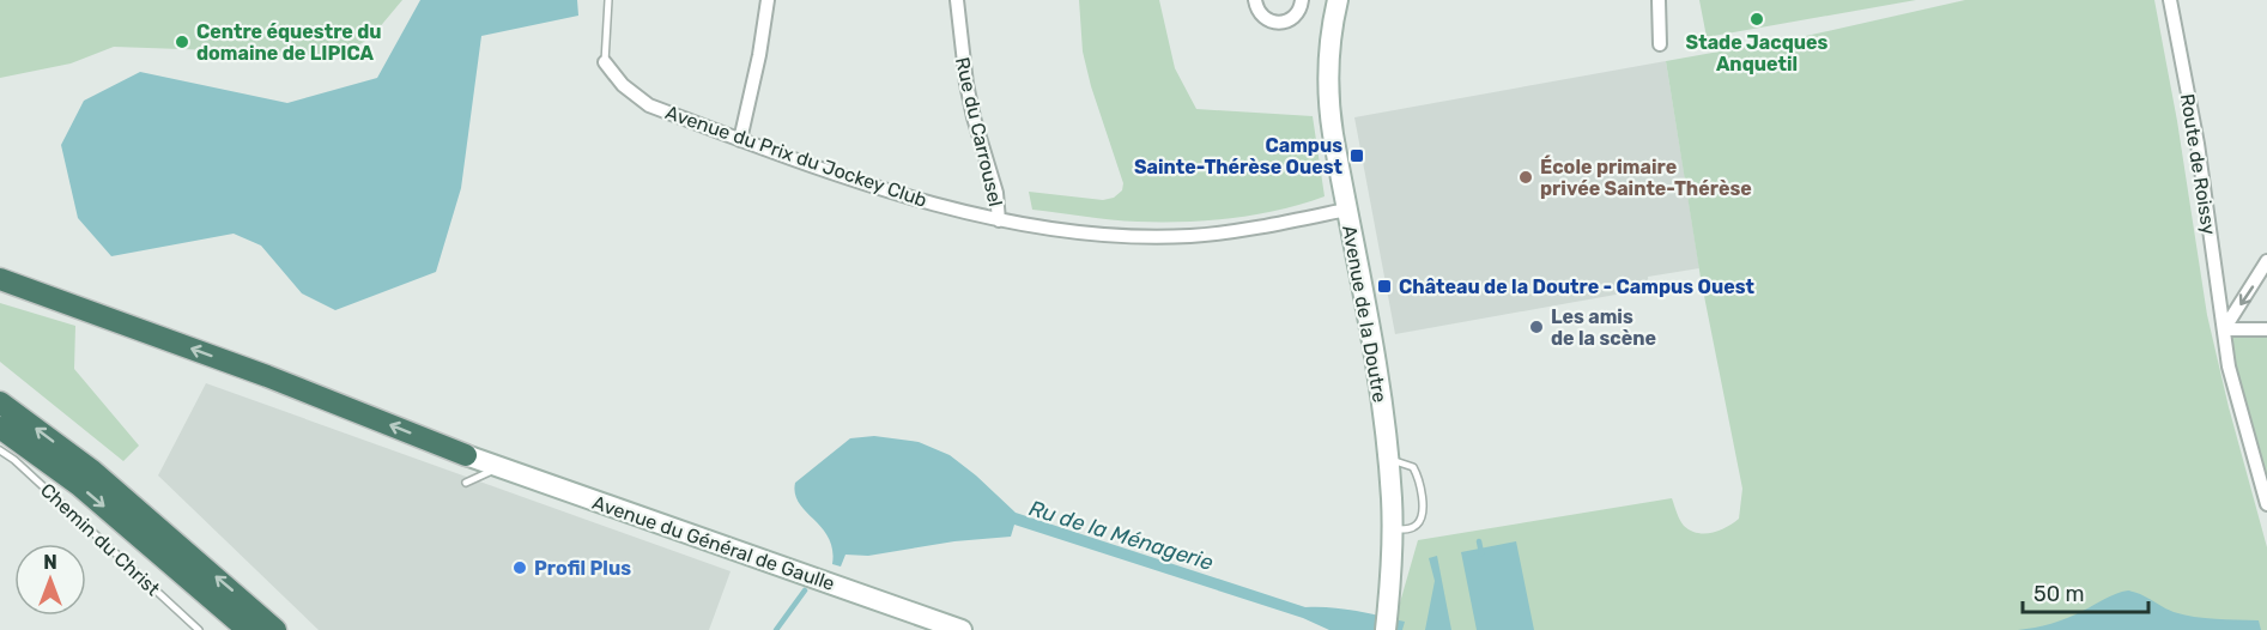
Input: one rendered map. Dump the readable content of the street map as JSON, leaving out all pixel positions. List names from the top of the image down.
{
  "streets": {
    "main road": ["Avenue de la Doutre", "Avenue du Général de Gaulle"],
    "street": ["Rue du Carrousel", "Avenue du Prix du Jockey Club", "Route de Roissy"],
    "lane": ["Chemin du Christ"]
  },
  "crossings": [
    ["Rue du Carrousel", "Avenue du Prix du Jockey Club"],
    ["Avenue du Prix du Jockey Club", "Avenue de la Doutre"]
  ],
  "water": ["Ru de la Ménagerie"],
  "places": {
    "other": [
      "Stade Jacques Anquetil",
      "Centre équestre du domaine de LIPICA",
      "École primaire privée Sainte-Thérèse",
      "Les amis de la scène",
      "Profil Plus"
    ],
    "transit": ["Campus Sainte-Thérèse Ouest", "Château de la Doutre - Campus Ouest"]
  },
  "scale_bar": "50 m",
  "north": "top"
}
